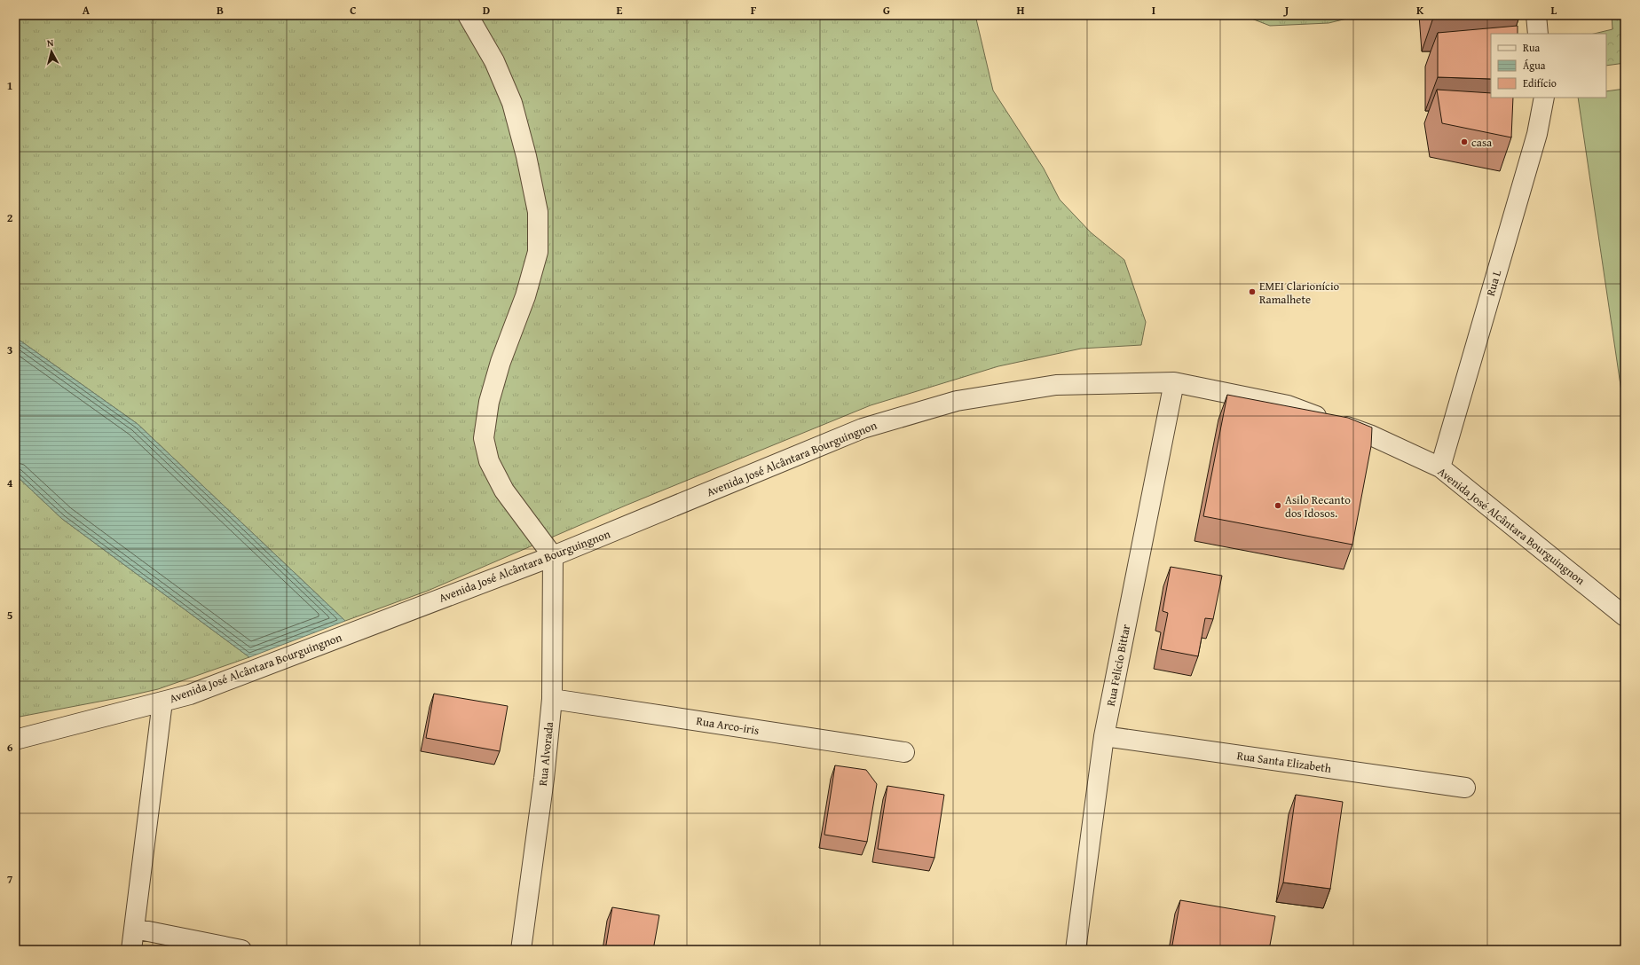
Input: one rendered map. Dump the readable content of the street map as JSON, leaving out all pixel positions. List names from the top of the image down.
{
  "streets": {
    "street": [
      "Rua L",
      "Avenida José Alcântara Bourguingnon",
      "Rua Felicio Bittar",
      "Rua Arco-iris",
      "Rua Alvorada",
      "Rua Santa Elizabeth"
    ]
  },
  "crossings": [
    ["Rua L", "Avenida José Alcântara Bourguingnon"],
    ["Avenida José Alcântara Bourguingnon", "Rua Felicio Bittar"],
    ["Avenida José Alcântara Bourguingnon", "Rua Alvorada"],
    ["Rua Felicio Bittar", "Rua Santa Elizabeth"],
    ["Rua Arco-iris", "Rua Alvorada"]
  ],
  "places": ["casa", "EMEI Clarionício Ramalhete", "Asilo Recanto dos Idosos."],
  "legend": ["Rua", "Água", "Edifício"],
  "north": "top",
  "grid": {
    "columns": [
      "A",
      "B",
      "C",
      "D",
      "E",
      "F",
      "G",
      "H",
      "I",
      "J",
      "K",
      "L"
    ],
    "rows": [
      "1",
      "2",
      "3",
      "4",
      "5",
      "6",
      "7"
    ]
  }
}
